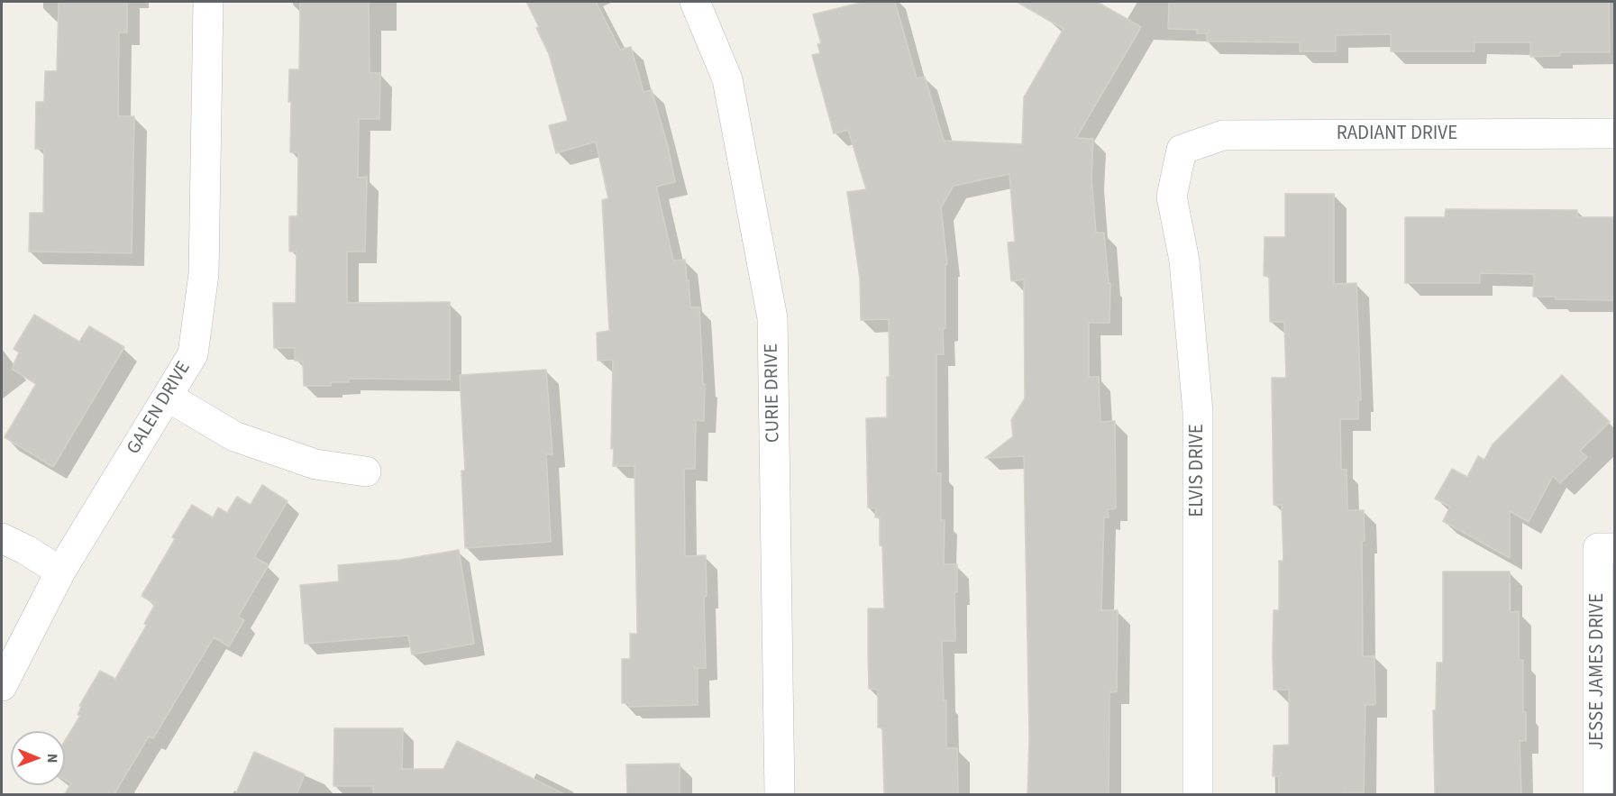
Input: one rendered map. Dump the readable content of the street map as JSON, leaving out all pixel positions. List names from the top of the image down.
{
  "streets": {
    "street": [
      "RADIANT DRIVE",
      "CURIE DRIVE",
      "GALEN DRIVE",
      "ELVIS DRIVE",
      "JESSE JAMES DRIVE"
    ]
  },
  "crossings": [
    ["RADIANT DRIVE", "ELVIS DRIVE"]
  ],
  "north": "right"
}
